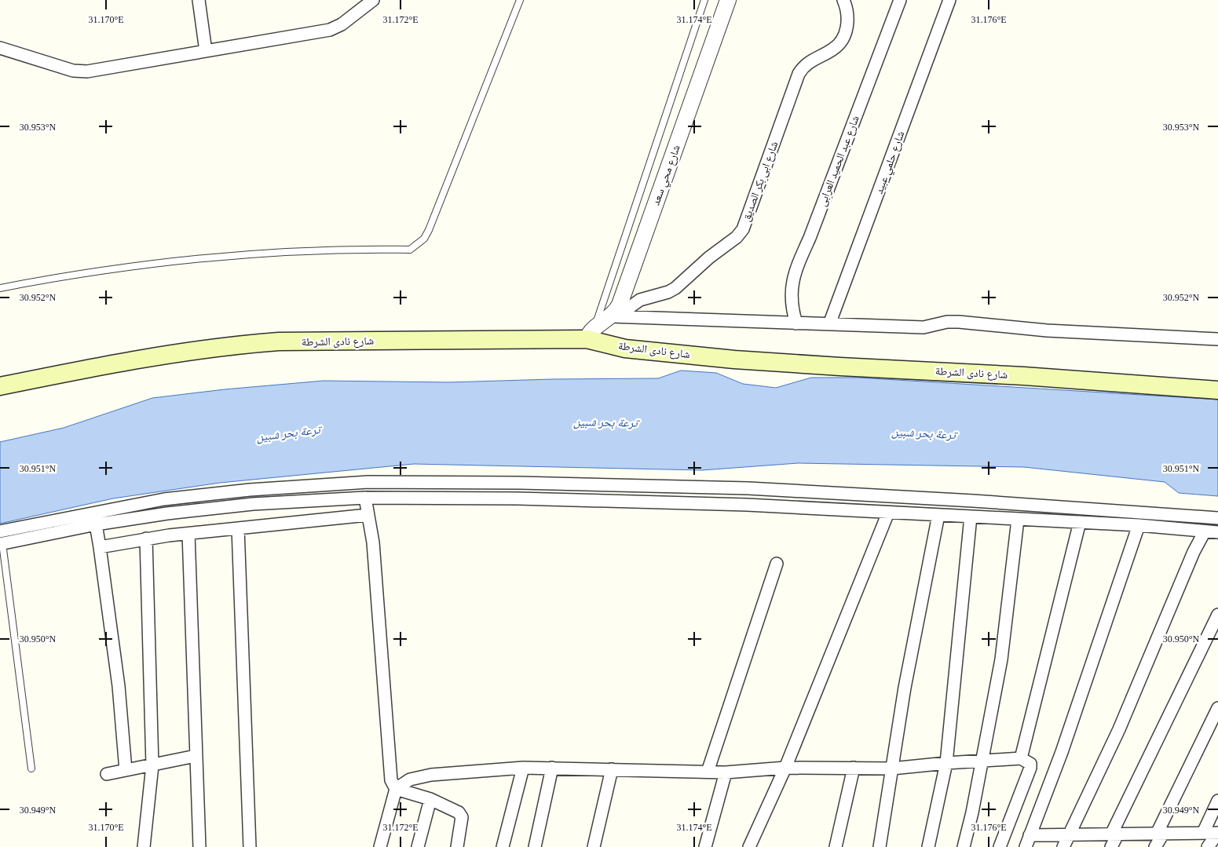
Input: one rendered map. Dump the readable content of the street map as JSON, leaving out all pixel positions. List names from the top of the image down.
{
  "streets": {
    "main road": ["شارع نادى الشرطة"],
    "street": [
      "شارع عبد الحميد العرابى",
      "شارع حلمي عبيد",
      "شارع محي سعد",
      "شارع ابى بكر الصديق"
    ]
  },
  "crossings": [
    ["شارع محي سعد", "شارع ابى بكر الصديق"],
    ["شارع محي سعد", "شارع نادى الشرطة"]
  ],
  "water": ["ترعة بحر شبين"],
  "coordinates": [
    "31.170°E",
    "31.172°E",
    "31.174°E",
    "31.176°E",
    "30.953°N",
    "30.952°N",
    "30.951°N",
    "30.950°N",
    "30.949°N"
  ]
}
